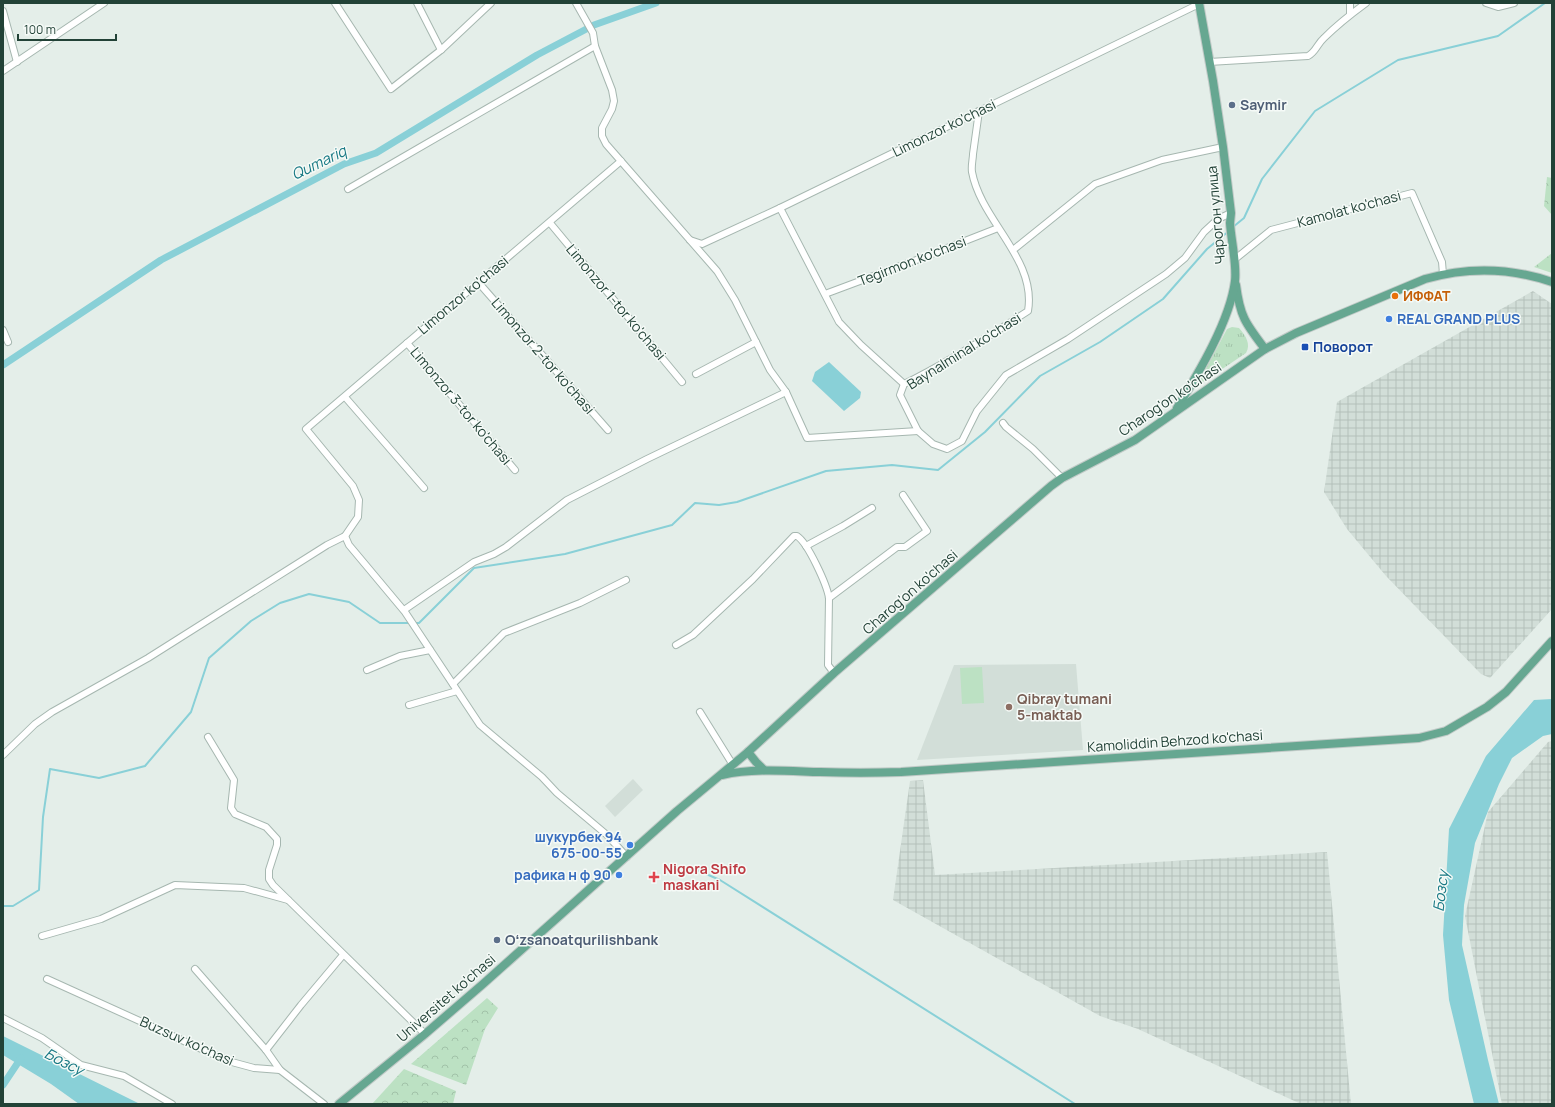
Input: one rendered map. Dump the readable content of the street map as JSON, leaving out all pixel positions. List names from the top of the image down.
{
  "streets": {
    "main road": [
      "Чарогон улица",
      "Charog'on ko'chasi",
      "Kamoliddin Behzod ko'chasi",
      "Universitet ko'chasi"
    ],
    "street": [
      "Limonzor ko'chasi",
      "Kamolat ko'chasi",
      "Tegirmon ko'chasi",
      "Limonzor 1-tor ko'chasi",
      "Baynalminal ko'chasi",
      "Limonzor 2-tor ko'chasi",
      "Limonzor 3-tor ko'chasi",
      "Buzsuv ko'chasi"
    ]
  },
  "crossings": [
    ["Limonzor ko'chasi", "Чарогон улица"],
    ["Limonzor ko'chasi", "Limonzor 1-tor ko'chasi"],
    ["Limonzor ko'chasi", "Baynalminal ko'chasi"],
    ["Limonzor ko'chasi", "Limonzor 2-tor ko'chasi"],
    ["Limonzor ko'chasi", "Limonzor 3-tor ko'chasi"],
    ["Kamolat ko'chasi", "Чарогон улица"],
    ["Kamolat ko'chasi", "Charog'on ko'chasi"],
    ["Чарогон улица", "Baynalminal ko'chasi"],
    ["Чарогон улица", "Charog'on ko'chasi"],
    ["Tegirmon ko'chasi", "Baynalminal ko'chasi"],
    ["Charog'on ko'chasi", "Universitet ko'chasi"],
    ["Kamoliddin Behzod ko'chasi", "Universitet ko'chasi"]
  ],
  "water": ["Qumariq", "Бозсу"],
  "places": {
    "other": [
      "Saymir",
      "ИФФАТ",
      "REAL GRAND PLUS",
      "Qibray tumani 5-maktab",
      "шукурбек 94 675-00-55",
      "рафика н ф 90",
      "Oʻzsanoatqurilishbank"
    ],
    "transit": ["Поворот"],
    "health": ["Nigora Shifo maskani"]
  },
  "scale_bar": "100 m"
}
